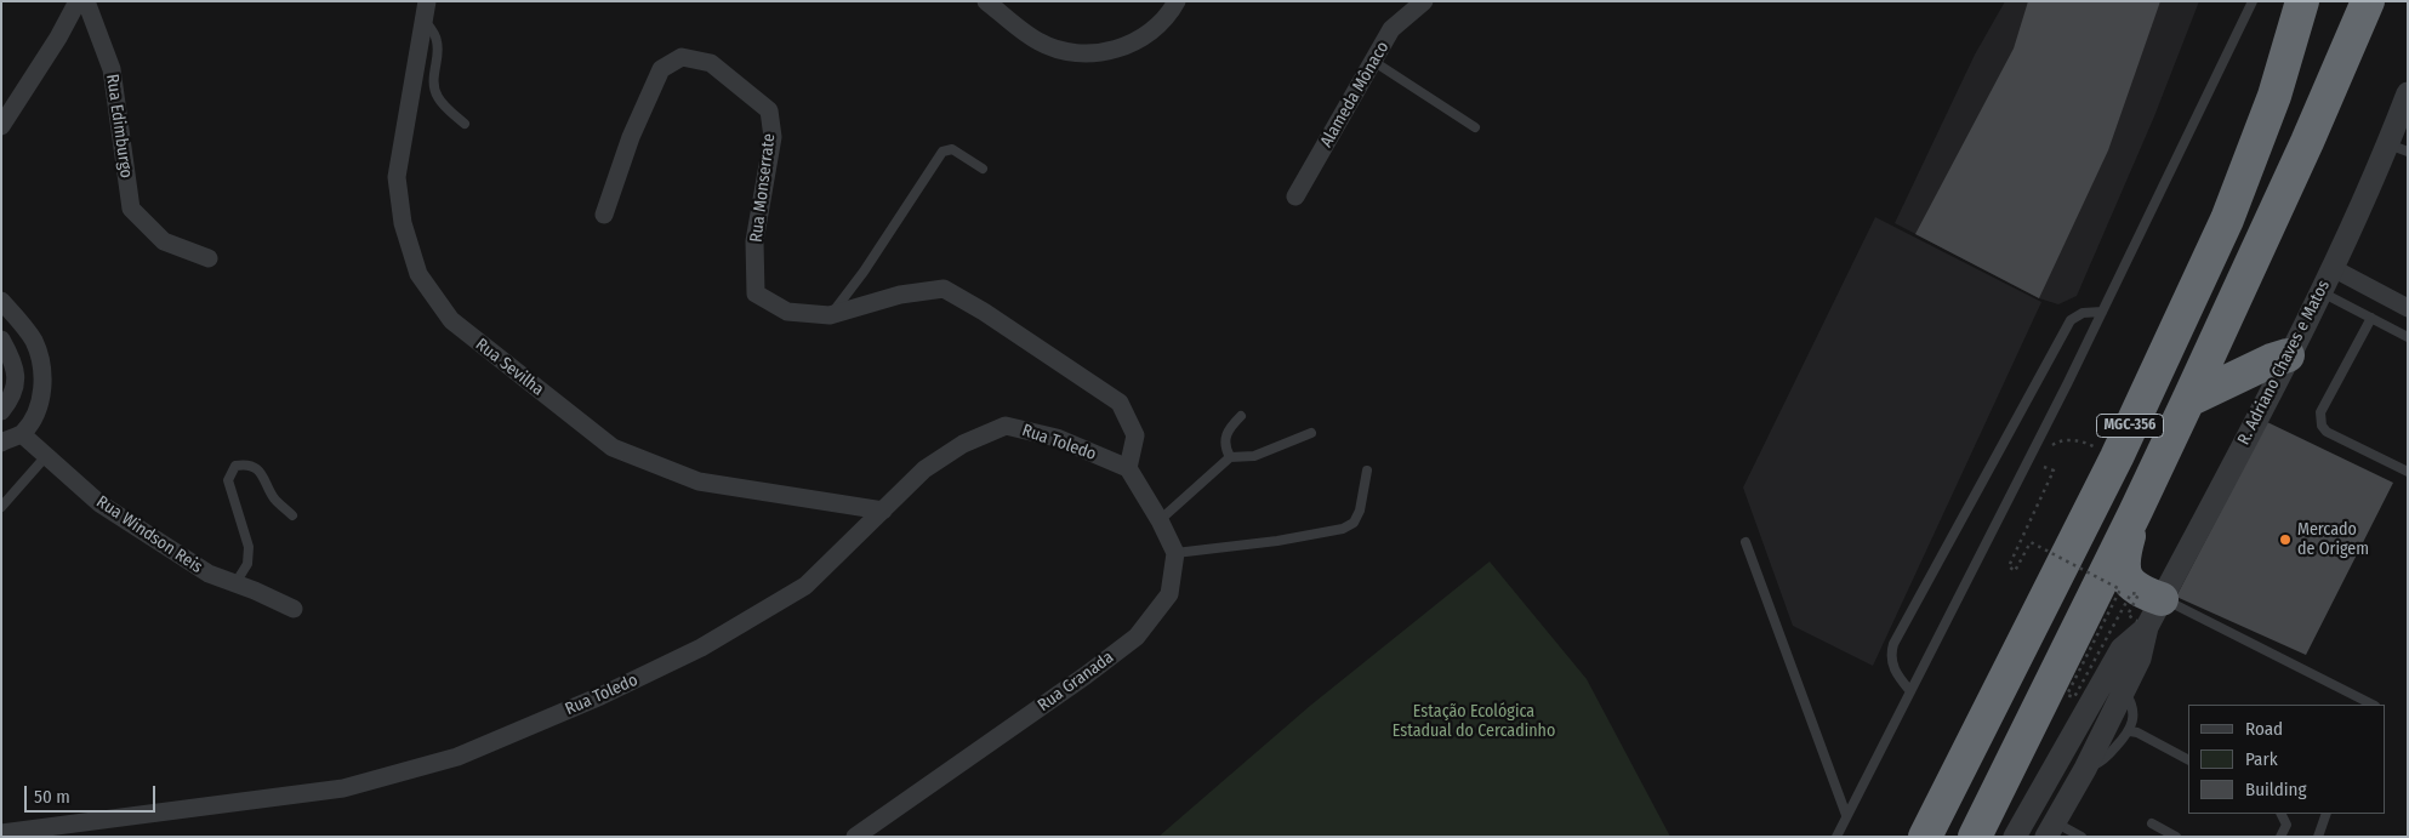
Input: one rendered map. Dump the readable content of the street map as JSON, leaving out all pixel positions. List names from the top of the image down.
{
  "streets": {
    "highway": ["MGC-356"],
    "street": [
      "Alameda Mônaco",
      "Rua Edimburgo",
      "Rua Monserrate",
      "R. Adriano Chaves e Matos",
      "Rua Sevilha",
      "Rua Toledo",
      "Rua Windson Reis",
      "Rua Granada"
    ]
  },
  "crossings": [
    ["Rua Monserrate", "Rua Toledo"],
    ["Rua Sevilha", "Rua Toledo"]
  ],
  "parks": ["Estação Ecológica Estadual do Cercadinho"],
  "places": ["Mercado de Origem"],
  "legend": ["Road", "Park", "Building"],
  "scale_bar": "50 m"
}
